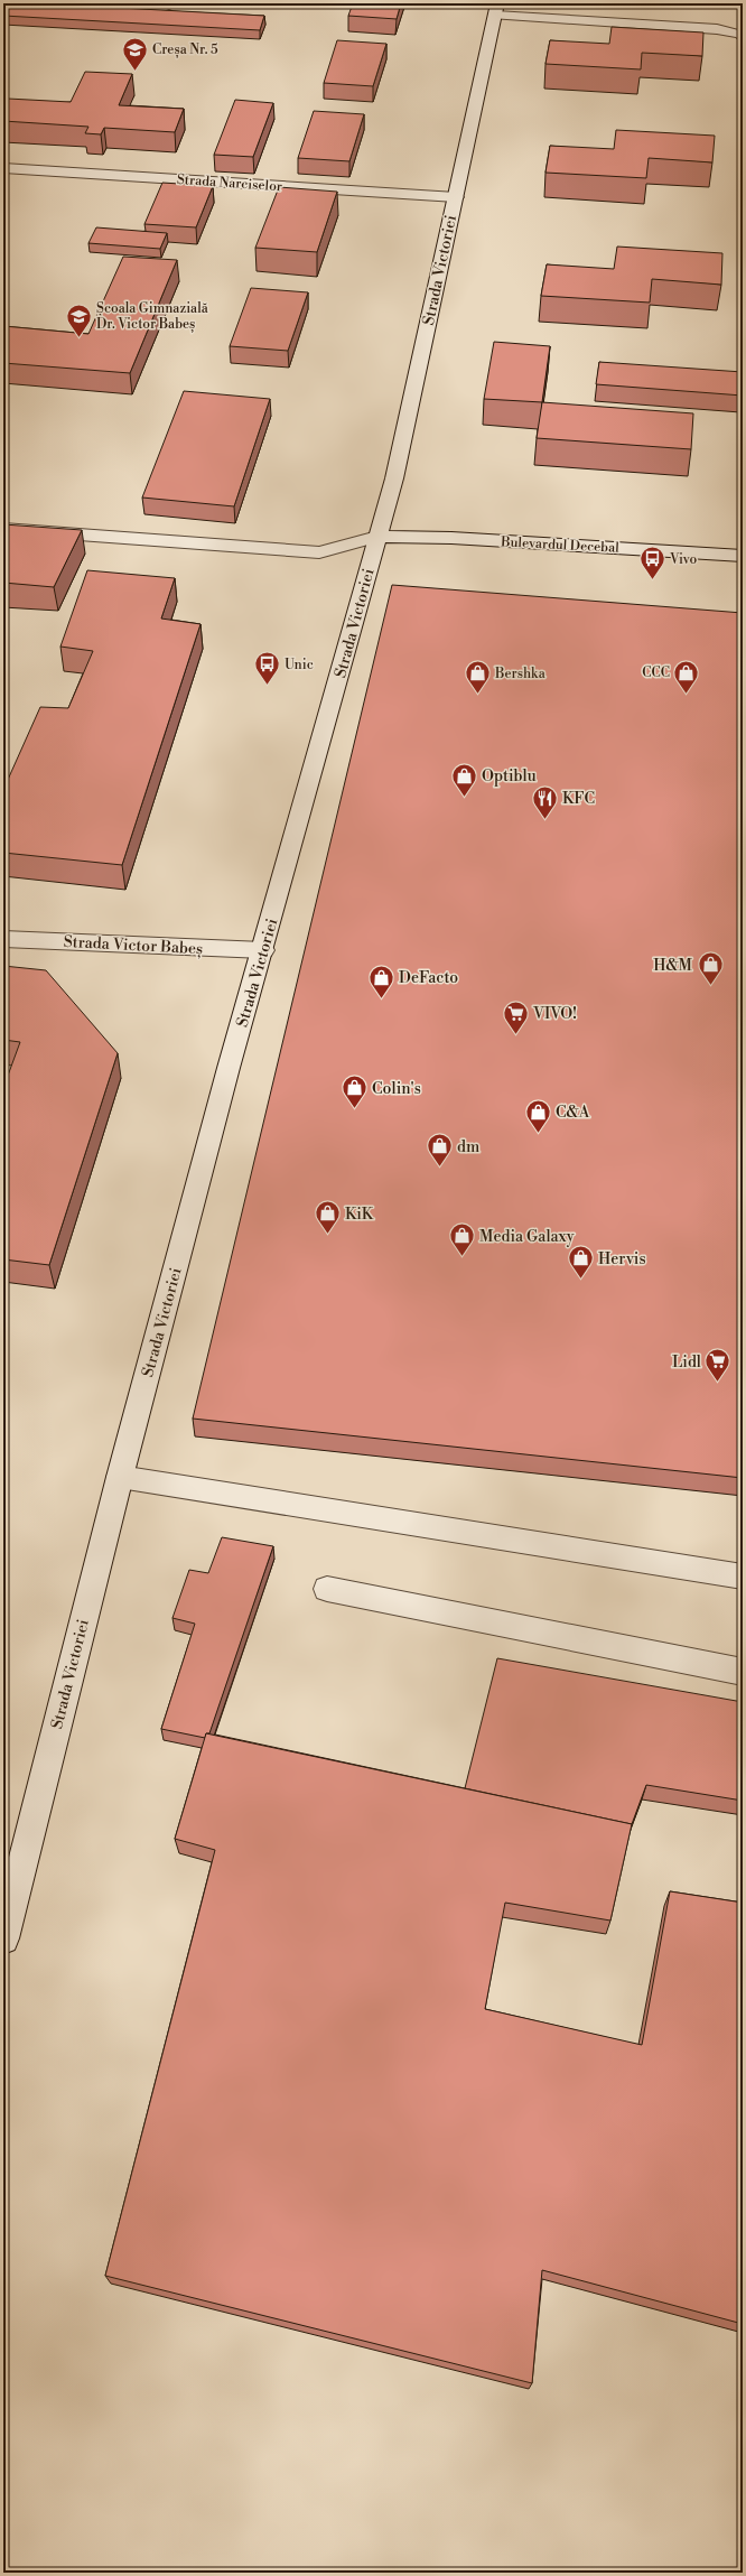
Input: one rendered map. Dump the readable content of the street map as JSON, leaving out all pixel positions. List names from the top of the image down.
{
  "streets": {
    "street": [
      "Strada Narciselor",
      "Strada Victoriei",
      "Bulevardul Decebal",
      "Strada Victor Babeș"
    ]
  },
  "crossings": [
    ["Strada Narciselor", "Strada Victoriei"],
    ["Strada Victoriei", "Bulevardul Decebal"],
    ["Strada Victoriei", "Strada Victor Babeș"]
  ],
  "places": {
    "school or university": ["Creșa Nr. 5", "Școala Gimnazială Dr. Victor Babeș"],
    "bus stop": ["Vivo", "Unic"],
    "shop": [
      "CCC",
      "Bershka",
      "Optiblu",
      "H&M",
      "DeFacto",
      "Colin's",
      "C&A",
      "dm",
      "KiK",
      "Media Galaxy",
      "Hervis"
    ],
    "restaurant": ["KFC"],
    "supermarket": ["VIVO!", "Lidl"]
  }
}
